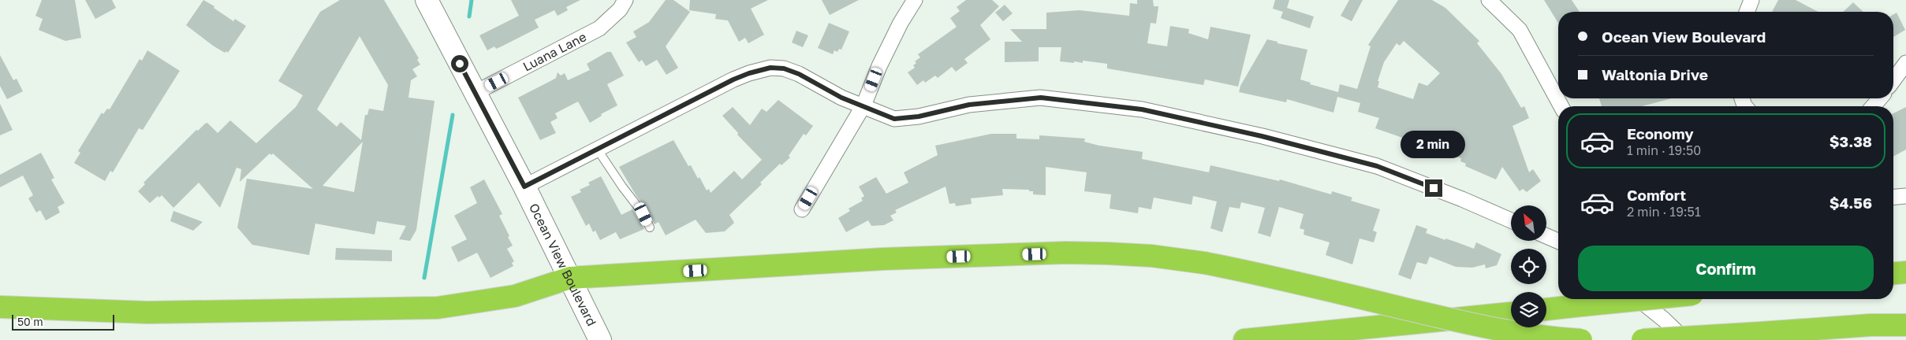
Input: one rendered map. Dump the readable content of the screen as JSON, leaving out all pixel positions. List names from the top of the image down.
{
  "streets": {
    "main road": ["Ocean View Boulevard"],
    "street": ["Luana Lane"]
  },
  "crossings": [
    ["Luana Lane", "Ocean View Boulevard"]
  ],
  "scale_bar": "50 m",
  "north": "top left",
  "page": {
    "banner": ["Ocean View Boulevard", "Waltonia Drive"],
    "list": [
      {
        "name": "Economy",
        "note": "1 min · 19:50",
        "value": "$3.38"
      },
      {
        "name": "Comfort",
        "note": "2 min · 19:51",
        "value": "$4.56"
      }
    ],
    "bubble": "2 min",
    "buttons": "Confirm",
    "scale": "50 m"
  }
}
